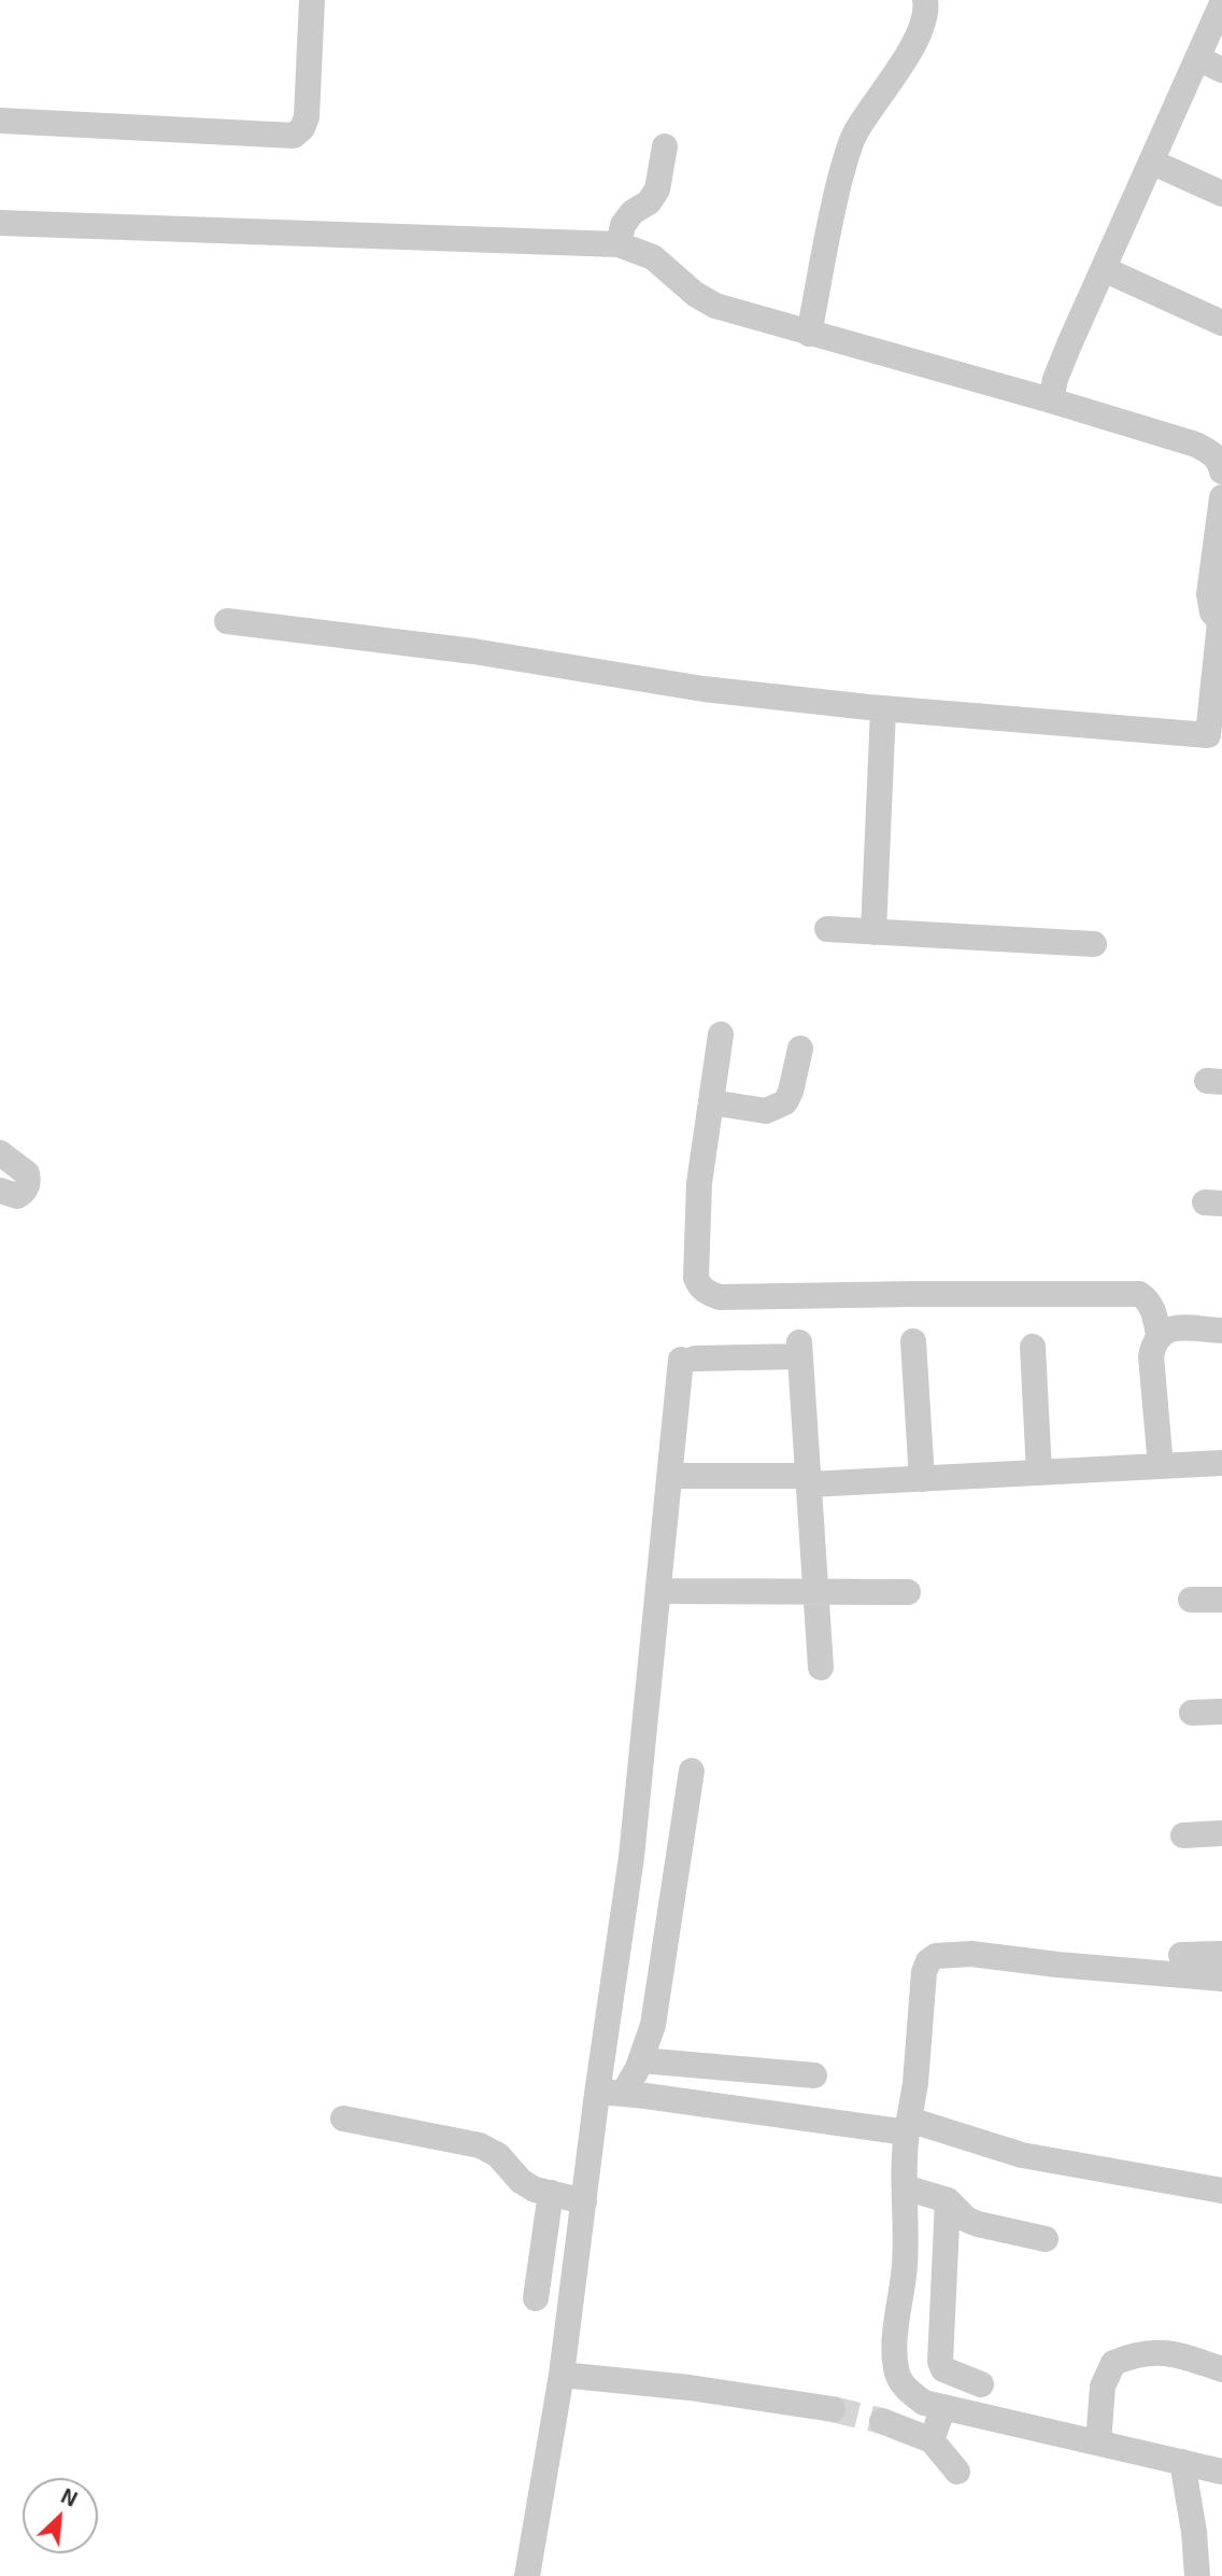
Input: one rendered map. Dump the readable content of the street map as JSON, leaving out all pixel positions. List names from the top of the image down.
{
  "north": "top right"
}
